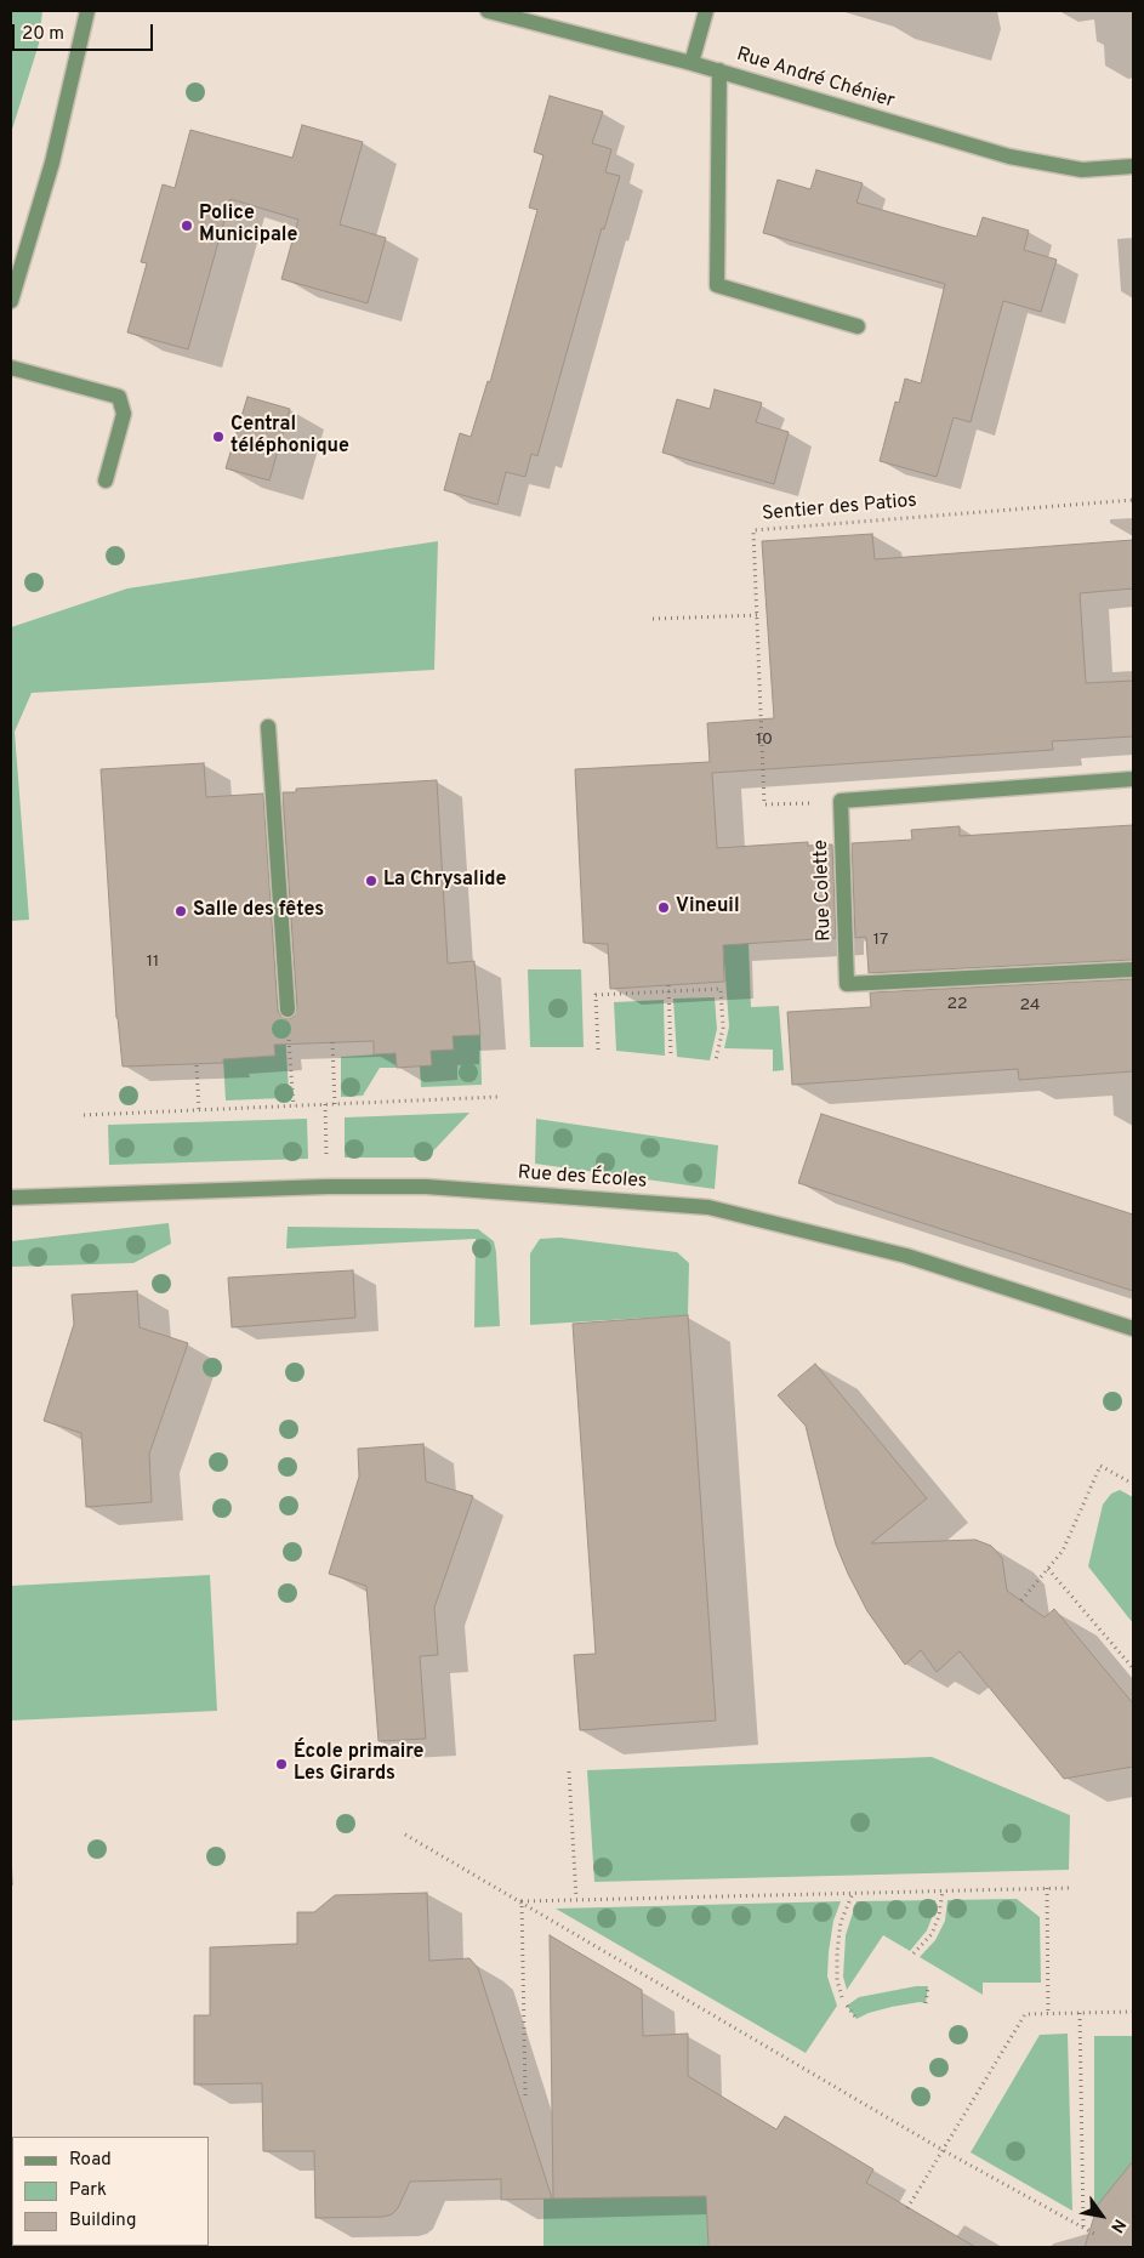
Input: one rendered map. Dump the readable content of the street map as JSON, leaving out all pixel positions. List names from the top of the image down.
{
  "streets": {
    "street": ["Rue André Chénier", "Rue Colette", "Rue des Écoles"],
    "path": ["Sentier des Patios"]
  },
  "crossings": [
    ["Sentier des Patios", "Rue Colette"]
  ],
  "places": [
    "Police Municipale",
    "Central téléphonique",
    "La Chrysalide",
    "Vineuil",
    "Salle des fêtes",
    "École primaire Les Girards"
  ],
  "house_numbers": [
    "10",
    "17",
    "11",
    "22",
    "24"
  ],
  "legend": ["Road", "Park", "Building"],
  "scale_bar": "20 m",
  "north": "bottom right"
}
